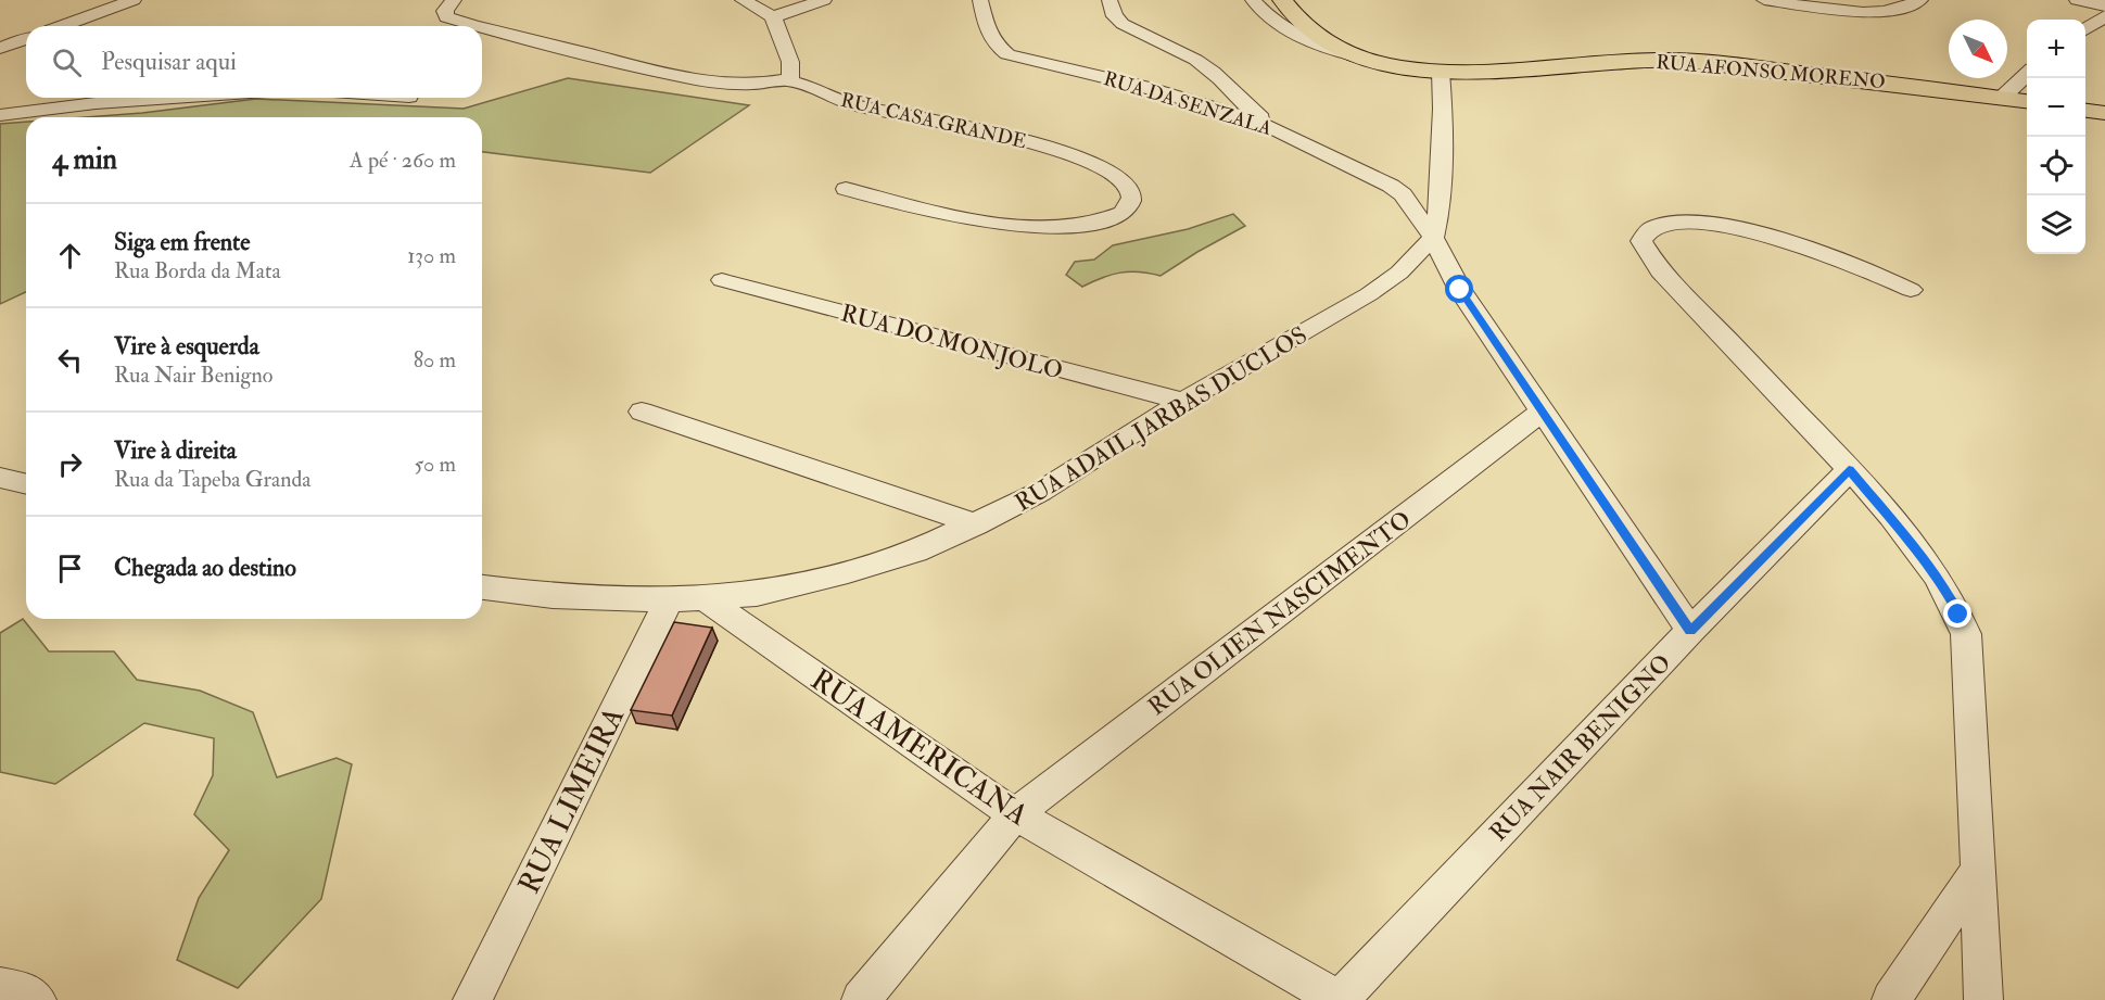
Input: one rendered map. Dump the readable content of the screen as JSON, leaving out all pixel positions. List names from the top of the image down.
{
  "streets": {
    "main road": ["RUA AFONSO MORENO"],
    "street": [
      "RUA DA SENZALA",
      "RUA CASA GRANDE",
      "RUA DO MONJOLO",
      "RUA ADAIL JARBAS DUCLOS",
      "RUA OLIEN NASCIMENTO",
      "RUA AMERICANA",
      "RUA NAIR BENIGNO",
      "RUA LIMEIRA"
    ]
  },
  "crossings": [
    ["RUA DA SENZALA", "RUA ADAIL JARBAS DUCLOS"],
    ["RUA DA SENZALA", "RUA OLIEN NASCIMENTO"],
    ["RUA DA SENZALA", "RUA NAIR BENIGNO"],
    ["RUA DO MONJOLO", "RUA ADAIL JARBAS DUCLOS"],
    ["RUA ADAIL JARBAS DUCLOS", "RUA AMERICANA"],
    ["RUA OLIEN NASCIMENTO", "RUA AMERICANA"],
    ["RUA AMERICANA", "RUA NAIR BENIGNO"]
  ],
  "north": "bottom right",
  "page": {
    "map_buttons": ["+", "−"],
    "search": "Pesquisar aqui",
    "heading": ["4 min", "A pé · 260 m"],
    "list": [
      ["Siga em frente", "Rua Borda da Mata", "130 m"],
      ["Vire à esquerda", "Rua Nair Benigno", "80 m"],
      ["Vire à direita", "Rua da Tapeba Granda", "50 m"],
      "Chegada ao destino"
    ]
  }
}
